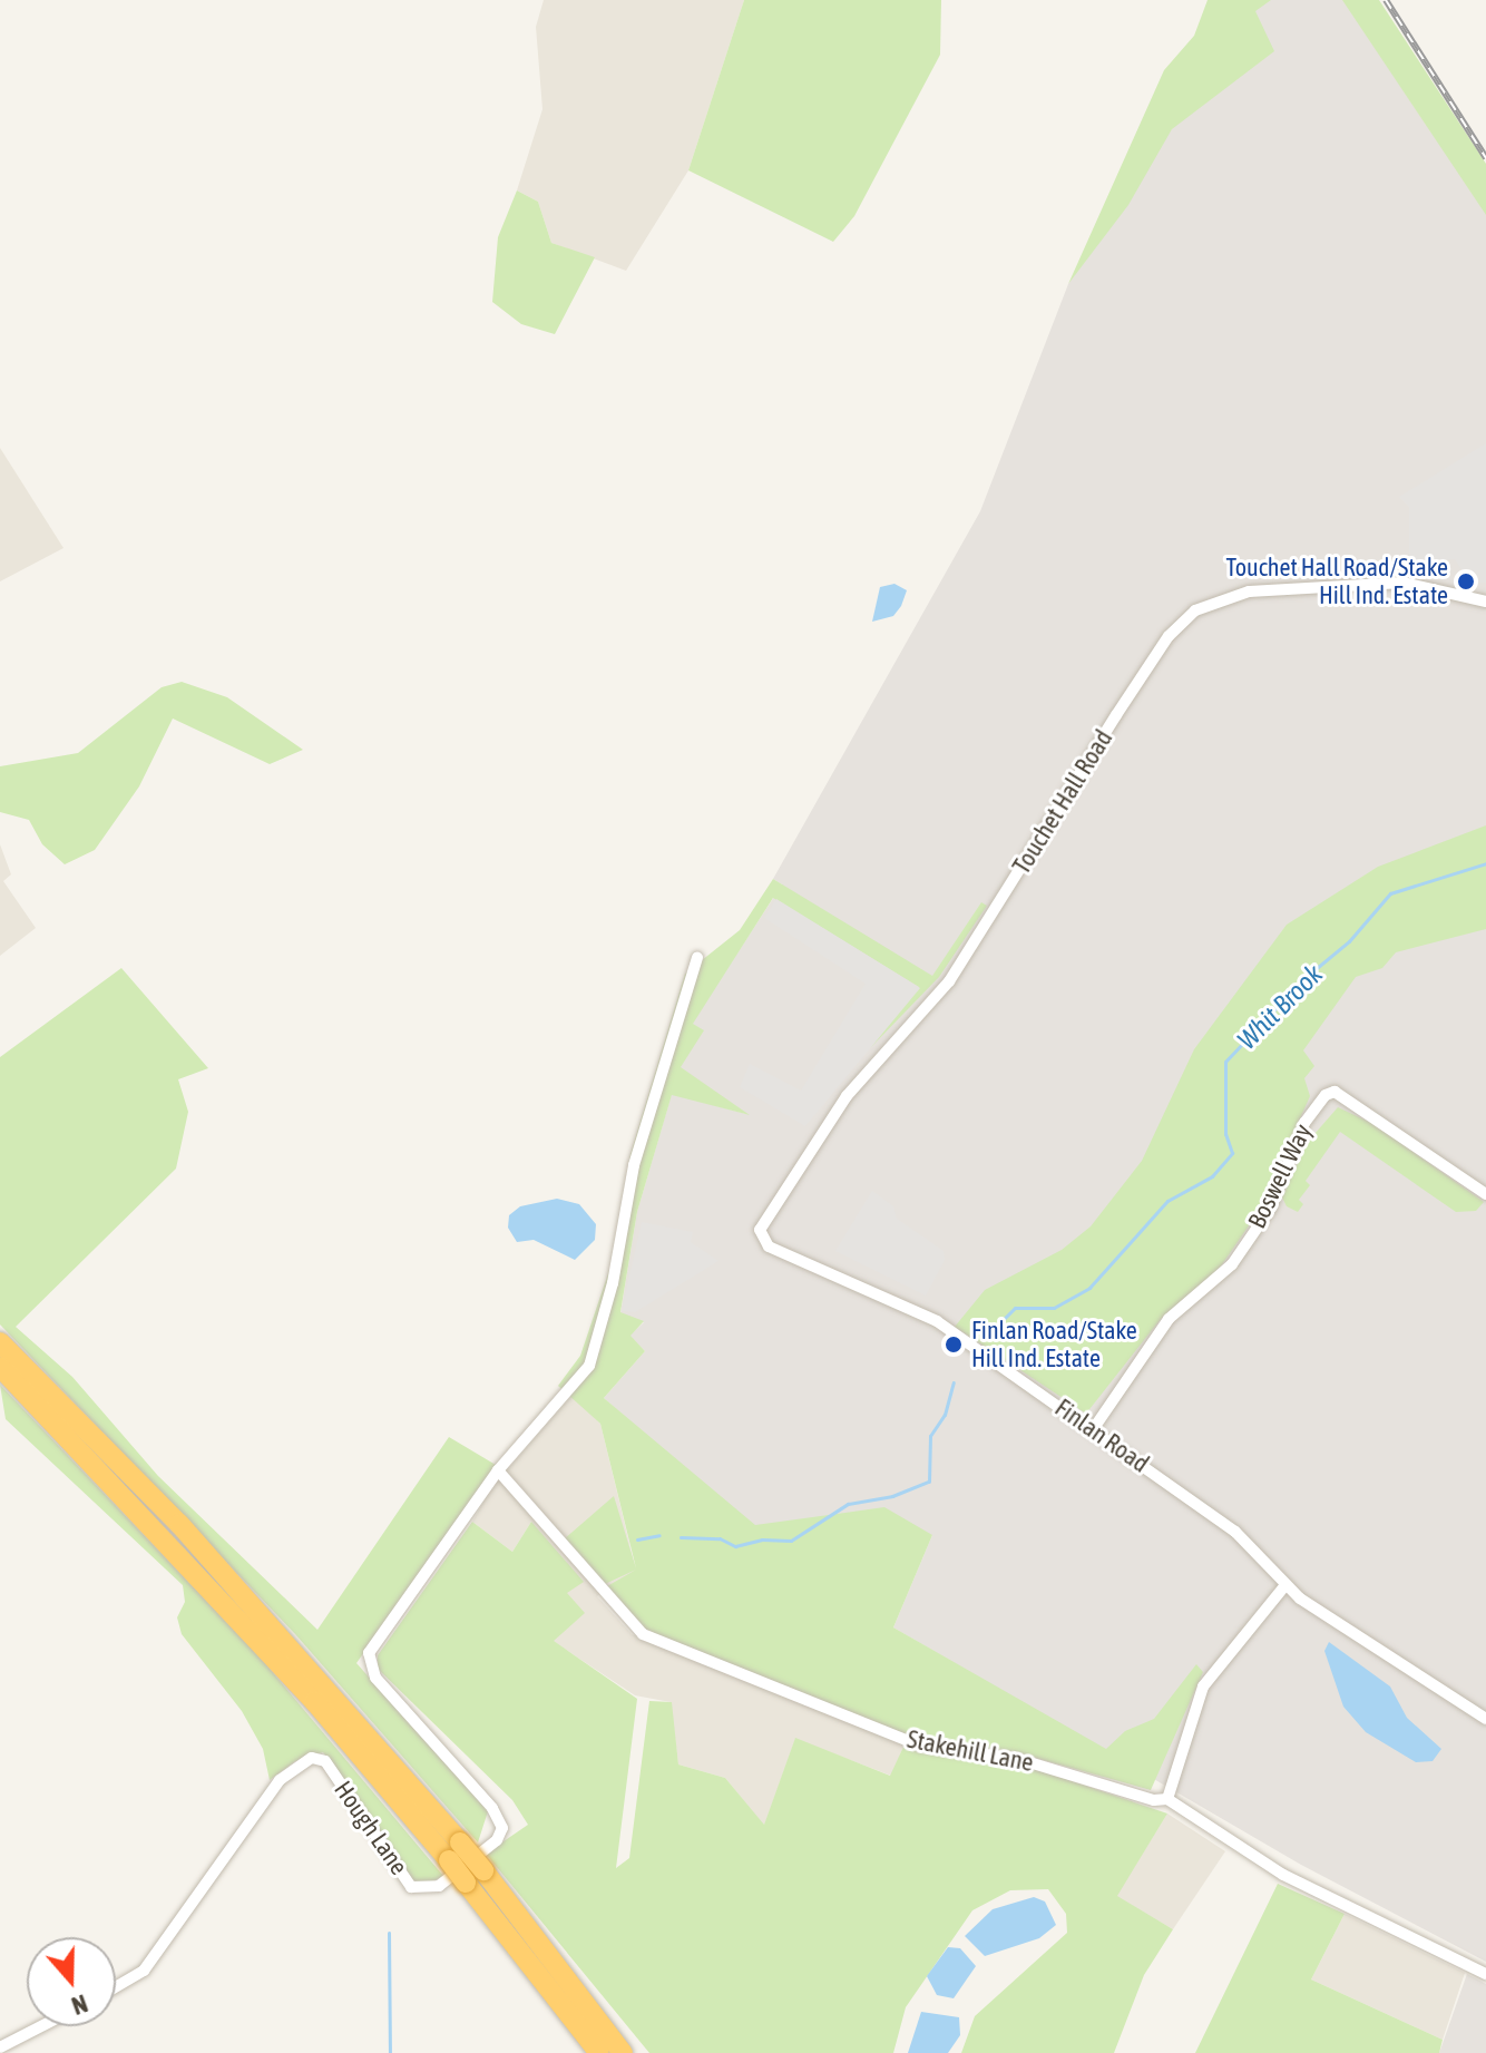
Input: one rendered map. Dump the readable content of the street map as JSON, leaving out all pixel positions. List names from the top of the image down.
{
  "streets": {
    "street": [
      "Touchet Hall Road",
      "Boswell Way",
      "Finlan Road",
      "Stakehill Lane",
      "Hough Lane"
    ]
  },
  "crossings": [
    ["Touchet Hall Road", "Finlan Road"],
    ["Boswell Way", "Finlan Road"],
    ["Stakehill Lane", "Hough Lane"]
  ],
  "water": ["Whit Brook"],
  "places": ["Touchet Hall Road/Stake Hill Ind. Estate", "Finlan Road/Stake Hill Ind. Estate"],
  "north": "bottom"
}
